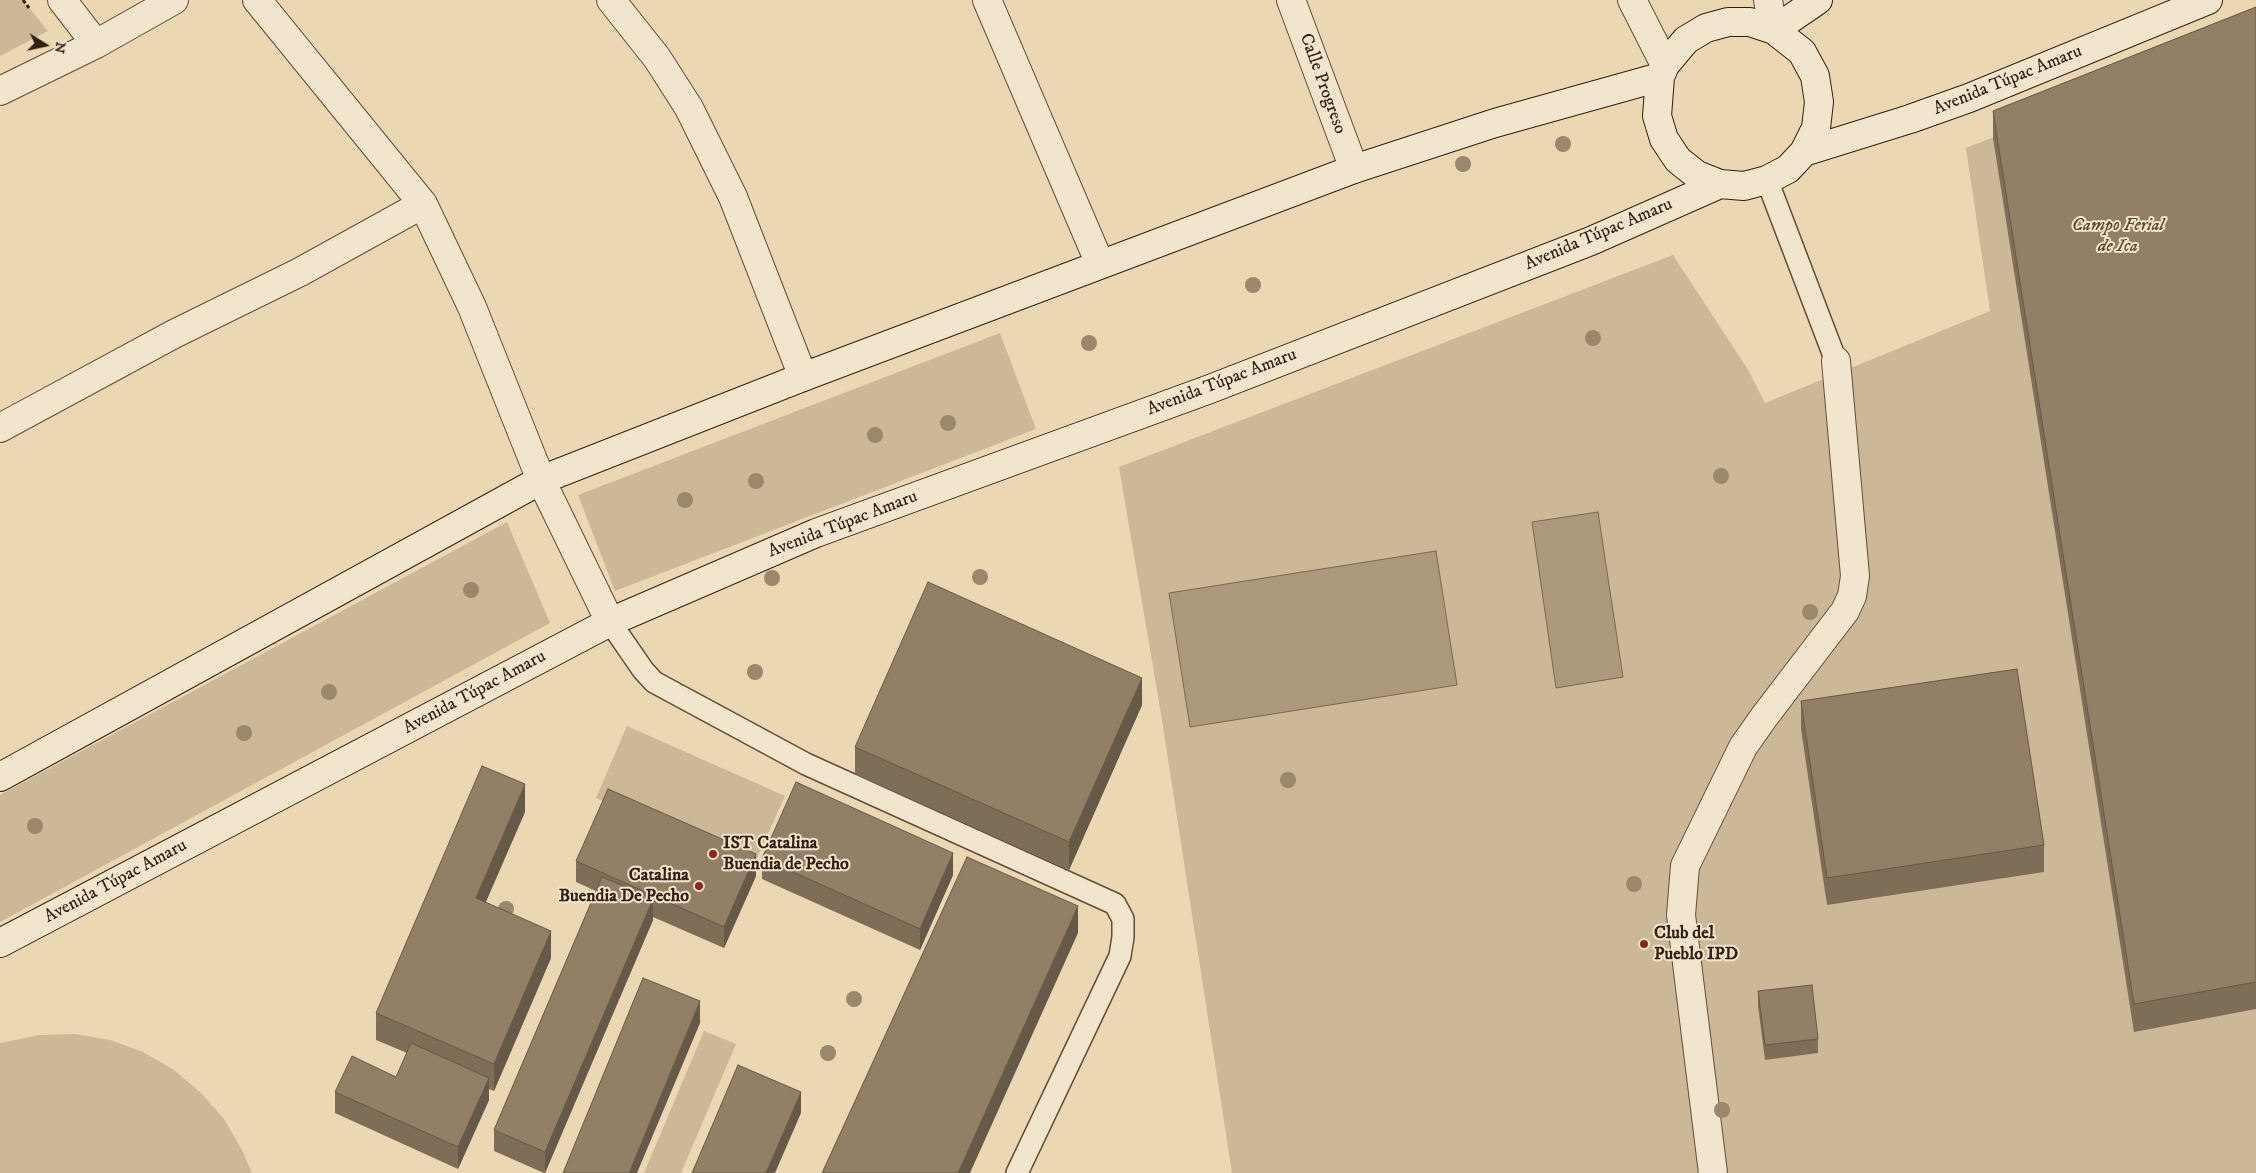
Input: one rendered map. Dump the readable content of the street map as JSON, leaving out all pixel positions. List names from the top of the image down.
{
  "streets": {
    "main road": ["Avenida Túpac Amaru", "Calle Progreso"]
  },
  "parks": ["Campo Ferial de Ica"],
  "places": ["IST Catalina Buendia de Pecho", "Catalina Buendia De Pecho", "Club del Pueblo IPD"],
  "north": "right"
}
